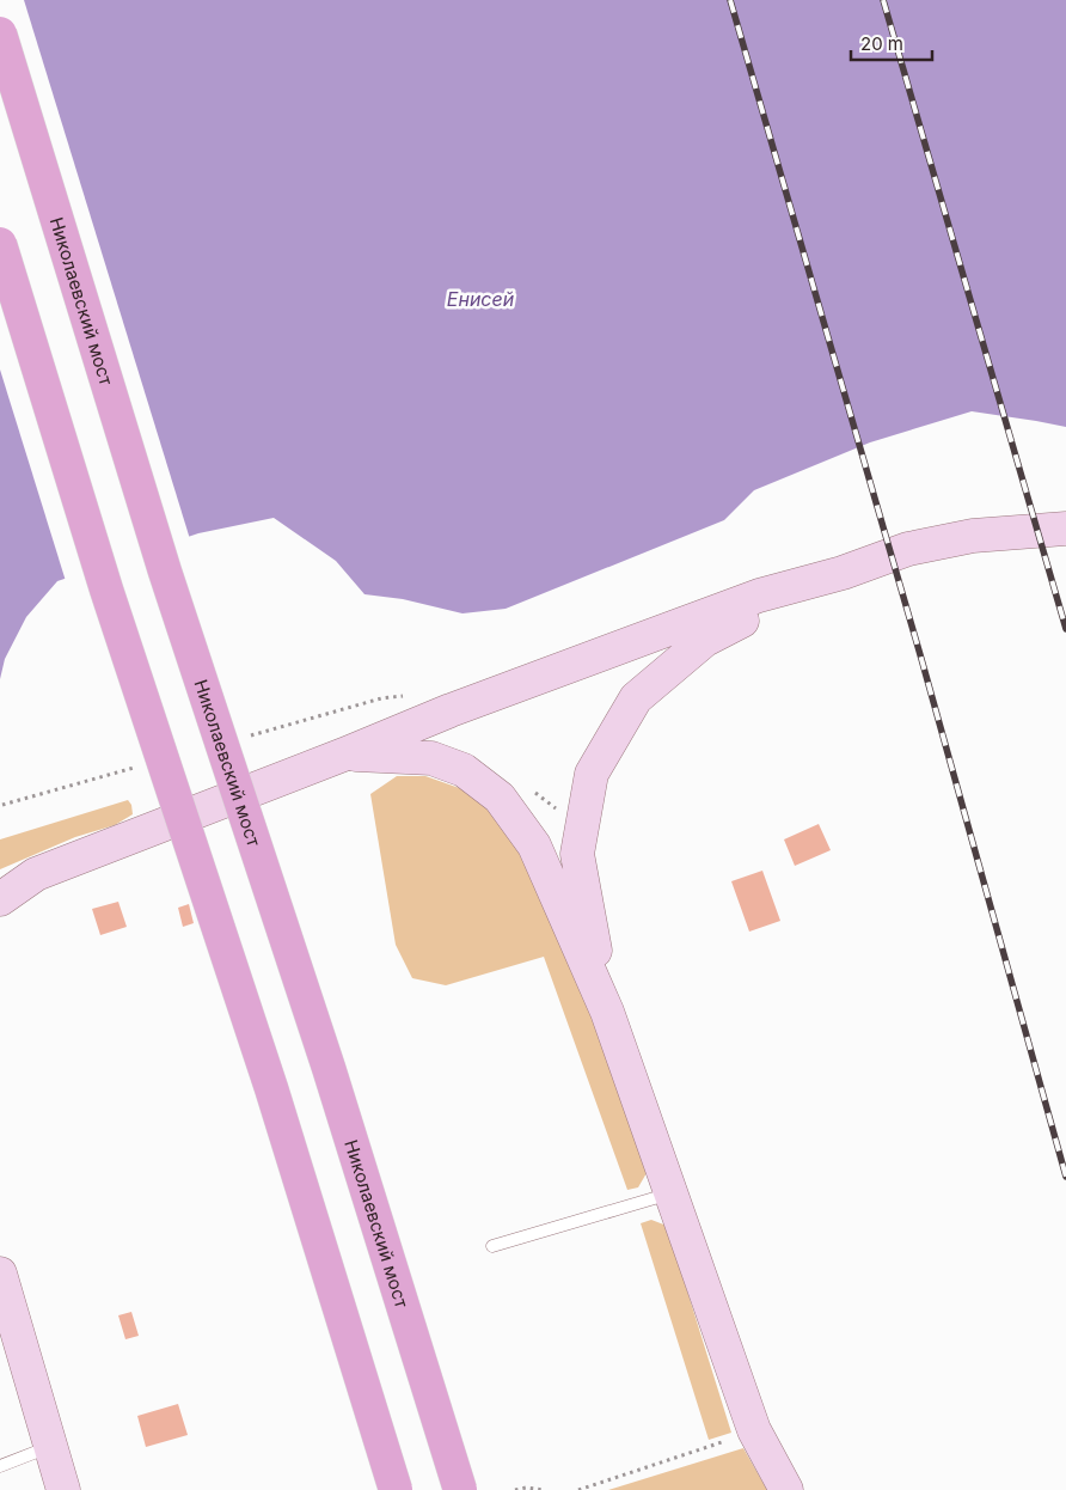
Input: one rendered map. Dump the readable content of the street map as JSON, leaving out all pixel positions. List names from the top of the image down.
{
  "streets": {
    "main road": ["Николаевский мост"]
  },
  "water": ["Енисей"],
  "scale_bar": "20 m"
}
